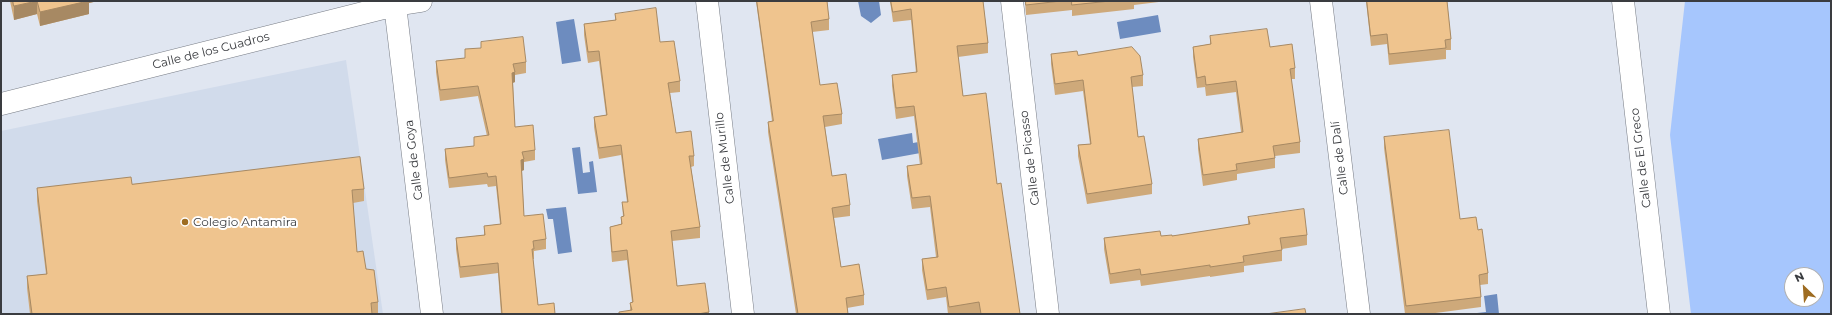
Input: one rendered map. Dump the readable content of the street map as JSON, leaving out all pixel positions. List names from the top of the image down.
{
  "streets": {
    "street": [
      "Calle de los Cuadros",
      "Calle de Murillo",
      "Calle de Picasso",
      "Calle de Dalí",
      "Calle de El Greco",
      "Calle de Goya"
    ]
  },
  "crossings": [
    ["Calle de los Cuadros", "Calle de Goya"]
  ],
  "places": ["Colegio Antamira"],
  "north": "top left"
}
